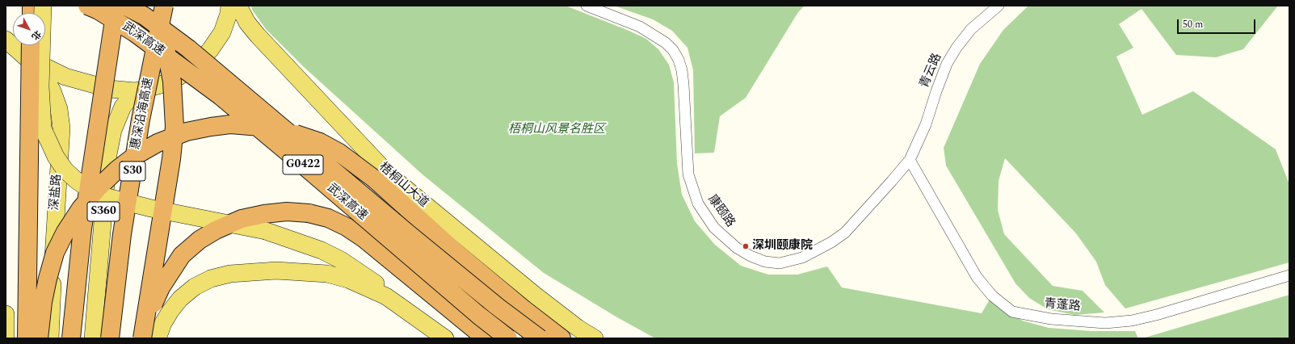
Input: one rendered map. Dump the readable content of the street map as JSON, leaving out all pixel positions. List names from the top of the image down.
{
  "streets": {
    "highway": [
      "武深高速",
      "惠深沿海高速",
      "G0422",
      "S30"
    ],
    "main road": ["梧桐山大道", "深盐路", "S360"],
    "street": ["青云路", "康颐路", "青蓬路"]
  },
  "crossings": [
    ["青云路", "康颐路"],
    ["青云路", "青蓬路"],
    ["深盐路", "S360"],
    ["康颐路", "青蓬路"]
  ],
  "parks": ["梧桐山风景名胜区"],
  "places": ["深圳颐康院"],
  "scale_bar": "50 m",
  "north": "bottom right"
}
